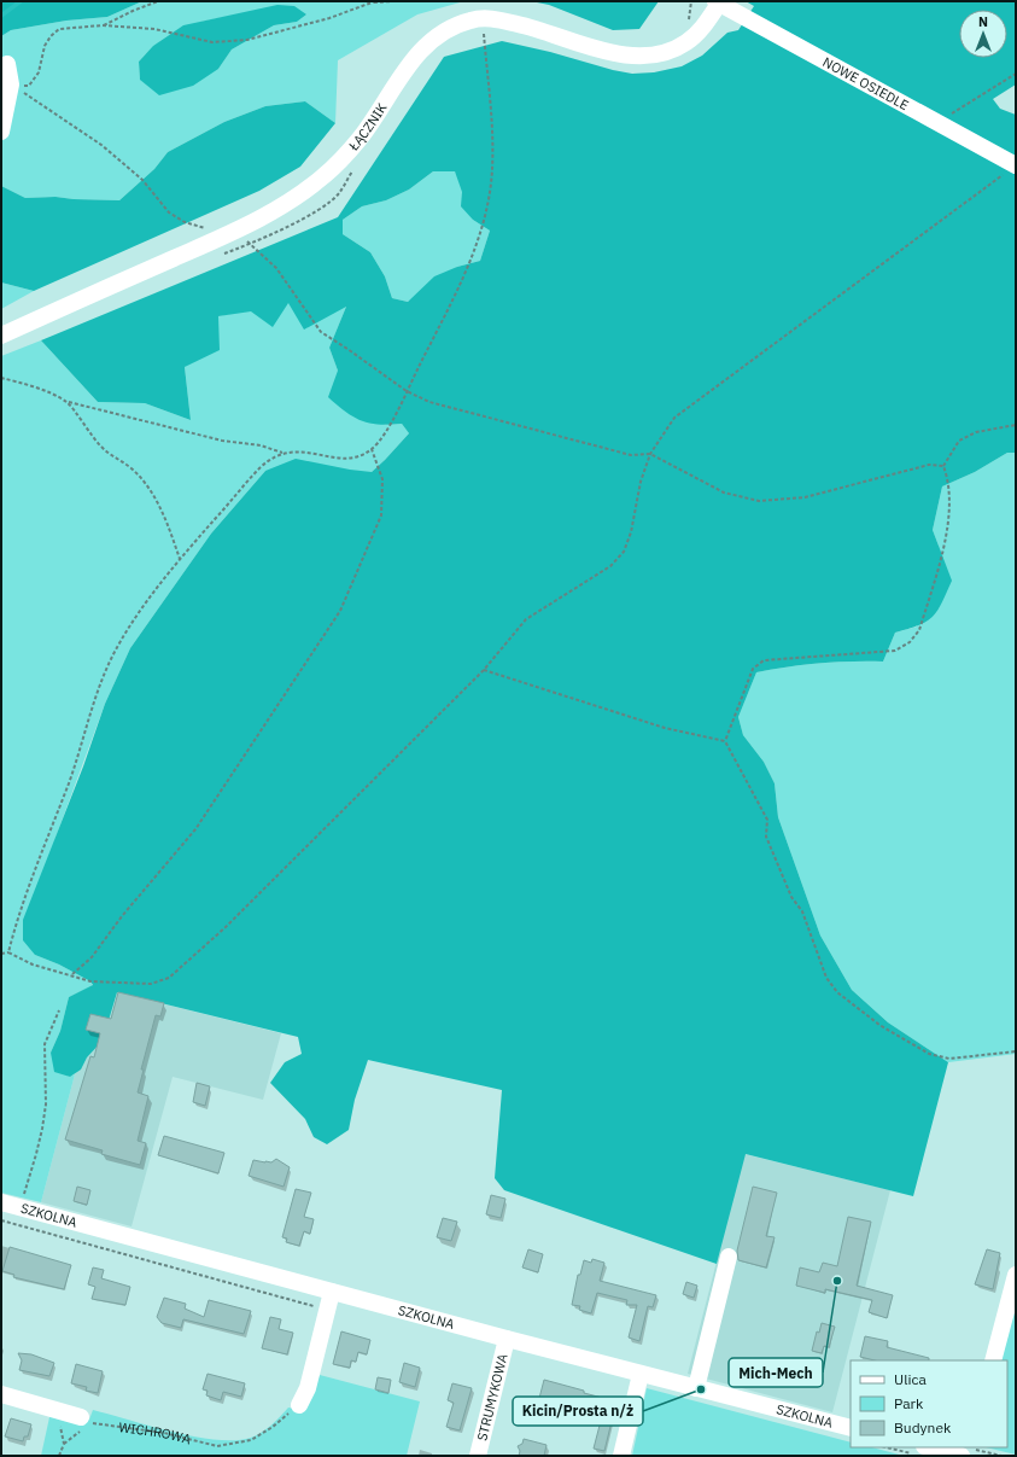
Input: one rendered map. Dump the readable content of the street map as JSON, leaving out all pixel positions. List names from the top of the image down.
{
  "streets": {
    "street": [
      "NOWE OSIEDLE",
      "ŁĄCZNIK",
      "SZKOLNA",
      "STRUMYKOWA"
    ],
    "path": ["WICHROWA"]
  },
  "crossings": [
    ["NOWE OSIEDLE", "ŁĄCZNIK"],
    ["SZKOLNA", "STRUMYKOWA"]
  ],
  "places": ["Mich-Mech", "Kicin/Prosta n/ż"],
  "legend": ["Ulica", "Park", "Budynek"],
  "north": "top"
}
